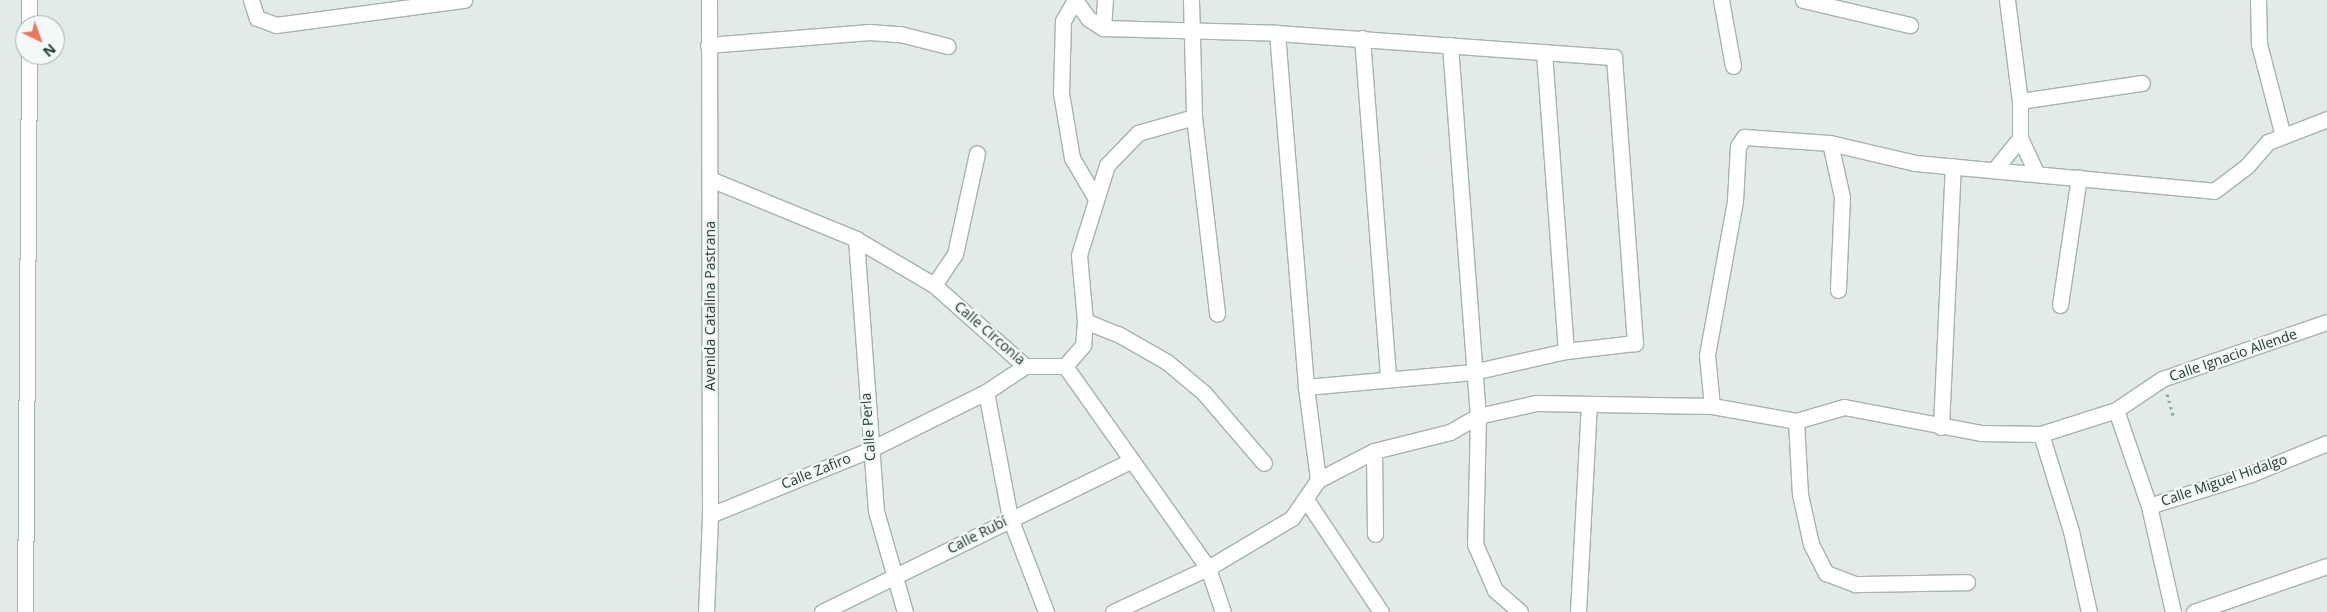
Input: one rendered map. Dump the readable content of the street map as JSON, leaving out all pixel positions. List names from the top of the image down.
{
  "streets": {
    "street": [
      "Avenida Catalina Pastrana",
      "Calle Circonia",
      "Calle Ignacio Allende",
      "Calle Perla",
      "Calle Zafiro",
      "Calle Miguel Hidalgo",
      "Calle Rubí"
    ]
  },
  "crossings": [
    ["Avenida Catalina Pastrana", "Calle Circonia"],
    ["Avenida Catalina Pastrana", "Calle Zafiro"],
    ["Calle Circonia", "Calle Perla"],
    ["Calle Circonia", "Calle Zafiro"],
    ["Calle Ignacio Allende", "Calle Miguel Hidalgo"],
    ["Calle Perla", "Calle Zafiro"],
    ["Calle Perla", "Calle Rubí"]
  ],
  "north": "bottom right"
}
